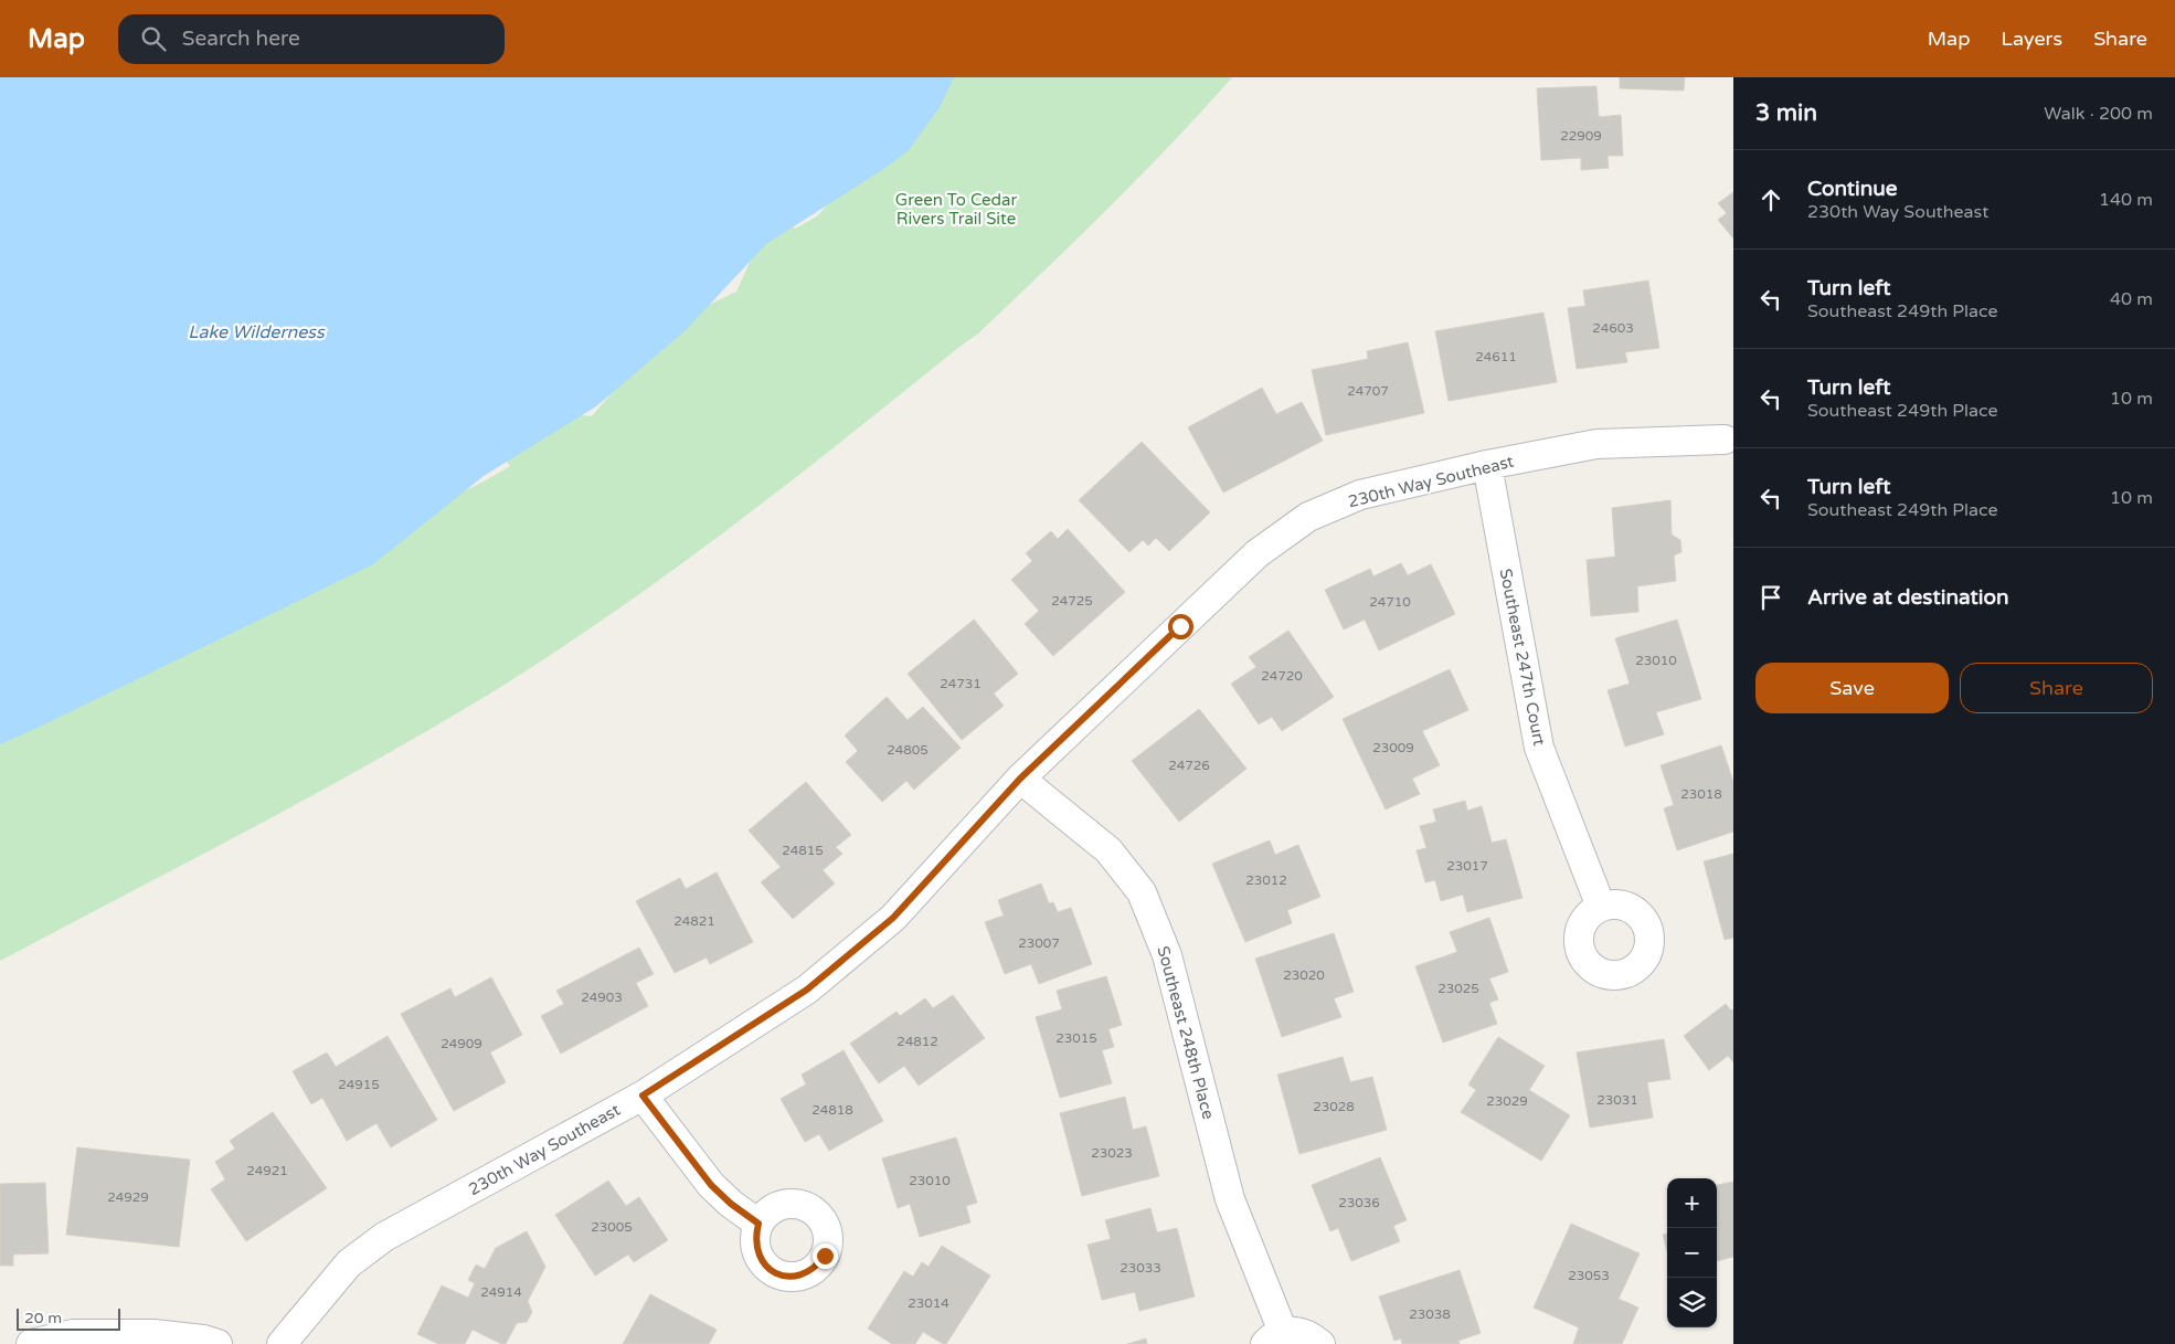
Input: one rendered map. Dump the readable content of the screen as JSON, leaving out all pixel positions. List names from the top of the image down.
{
  "streets": {
    "street": ["230th Way Southeast", "Southeast 247th Court", "Southeast 248th Place"]
  },
  "crossings": [
    ["230th Way Southeast", "Southeast 247th Court"],
    ["230th Way Southeast", "Southeast 248th Place"]
  ],
  "water": ["Lake Wilderness"],
  "parks": ["Green To Cedar Rivers Trail Site"],
  "house_numbers": [
    "22909",
    "24603",
    "24611",
    "24707",
    "24725",
    "24710",
    "23010",
    "24720",
    "24731",
    "23009",
    "24805",
    "24726",
    "23018",
    "24815",
    "23017",
    "23012",
    "24821",
    "23007",
    "23020",
    "23025",
    "24903",
    "23015",
    "24812",
    "24909",
    "24915",
    "23031",
    "23029",
    "23028",
    "24818",
    "23023",
    "24921",
    "23010",
    "24929",
    "23036",
    "23005",
    "23033",
    "23053",
    "24914",
    "23014",
    "23038"
  ],
  "scale_bar": "20 m",
  "page": {
    "header": "Map",
    "search": "Search here",
    "nav": ["Map", "Layers", "Share"],
    "heading": ["3 min", "Walk · 200 m"],
    "list": [
      ["Continue", "230th Way Southeast", "140 m"],
      ["Turn left", "Southeast 249th Place", "40 m"],
      ["Turn left", "Southeast 249th Place", "10 m"],
      ["Turn left", "Southeast 249th Place", "10 m"],
      "Arrive at destination"
    ],
    "buttons": ["Save", "Share"],
    "map_buttons": ["+", "−"],
    "scale": "20 m"
  }
}
